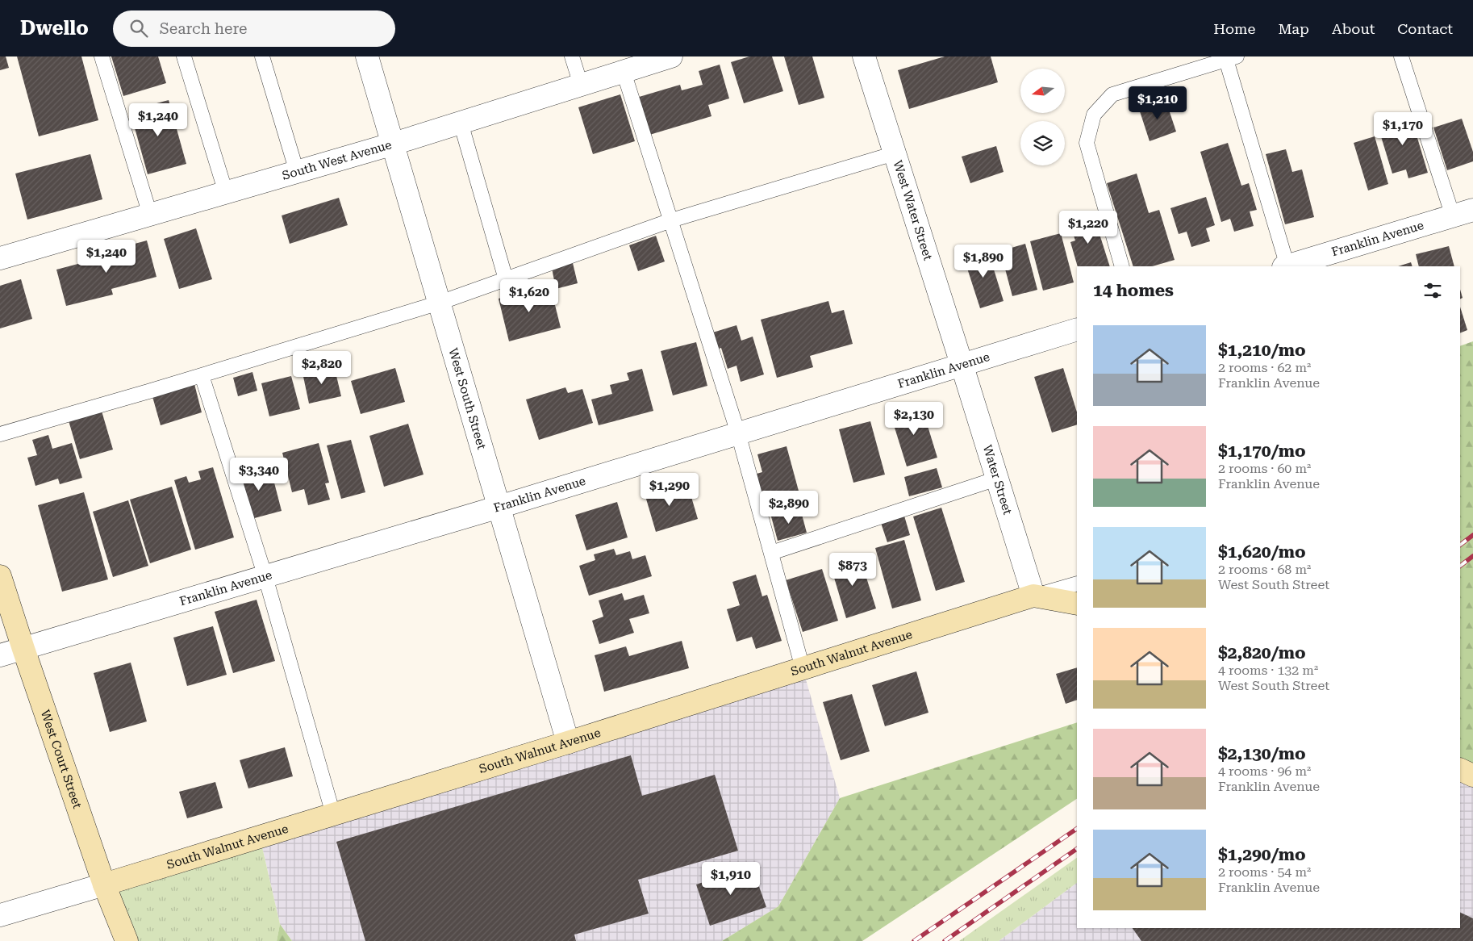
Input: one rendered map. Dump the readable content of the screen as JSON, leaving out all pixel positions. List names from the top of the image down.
{
  "streets": {
    "main road": ["South Walnut Avenue", "West Court Street"],
    "street": [
      "South West Avenue",
      "West Water Street",
      "Franklin Avenue",
      "West South Street",
      "Water Street"
    ]
  },
  "crossings": [
    ["South West Avenue", "West South Street"],
    ["West Water Street", "Franklin Avenue"],
    ["West Water Street", "Water Street"],
    ["Franklin Avenue", "West South Street"],
    ["Franklin Avenue", "Water Street"],
    ["Franklin Avenue", "West Court Street"],
    ["West South Street", "South Walnut Avenue"],
    ["Water Street", "South Walnut Avenue"],
    ["South Walnut Avenue", "West Court Street"]
  ],
  "north": "left",
  "page": {
    "header": "Dwello",
    "search": "Search here",
    "nav": [
      "Home",
      "Map",
      "About",
      "Contact"
    ],
    "price": [
      "$1,210",
      "$1,240",
      "$1,170",
      "$1,220",
      "$1,240",
      "$1,890",
      "$1,620",
      "$2,820",
      "$2,130",
      "$3,340",
      "$1,290",
      "$2,890",
      "$873",
      "$1,910"
    ],
    "heading": "14 homes",
    "list": [
      {
        "name": "$1,210/mo",
        "note": "2 rooms · 62 m² · Franklin Avenue"
      },
      {
        "name": "$1,170/mo",
        "note": "2 rooms · 60 m² · Franklin Avenue"
      },
      {
        "name": "$1,620/mo",
        "note": "2 rooms · 68 m² · West South Street"
      },
      {
        "name": "$2,820/mo",
        "note": "4 rooms · 132 m² · West South Street"
      },
      {
        "name": "$2,130/mo",
        "note": "4 rooms · 96 m² · Franklin Avenue"
      },
      {
        "name": "$1,290/mo",
        "note": "2 rooms · 54 m² · Franklin Avenue"
      }
    ]
  }
}
